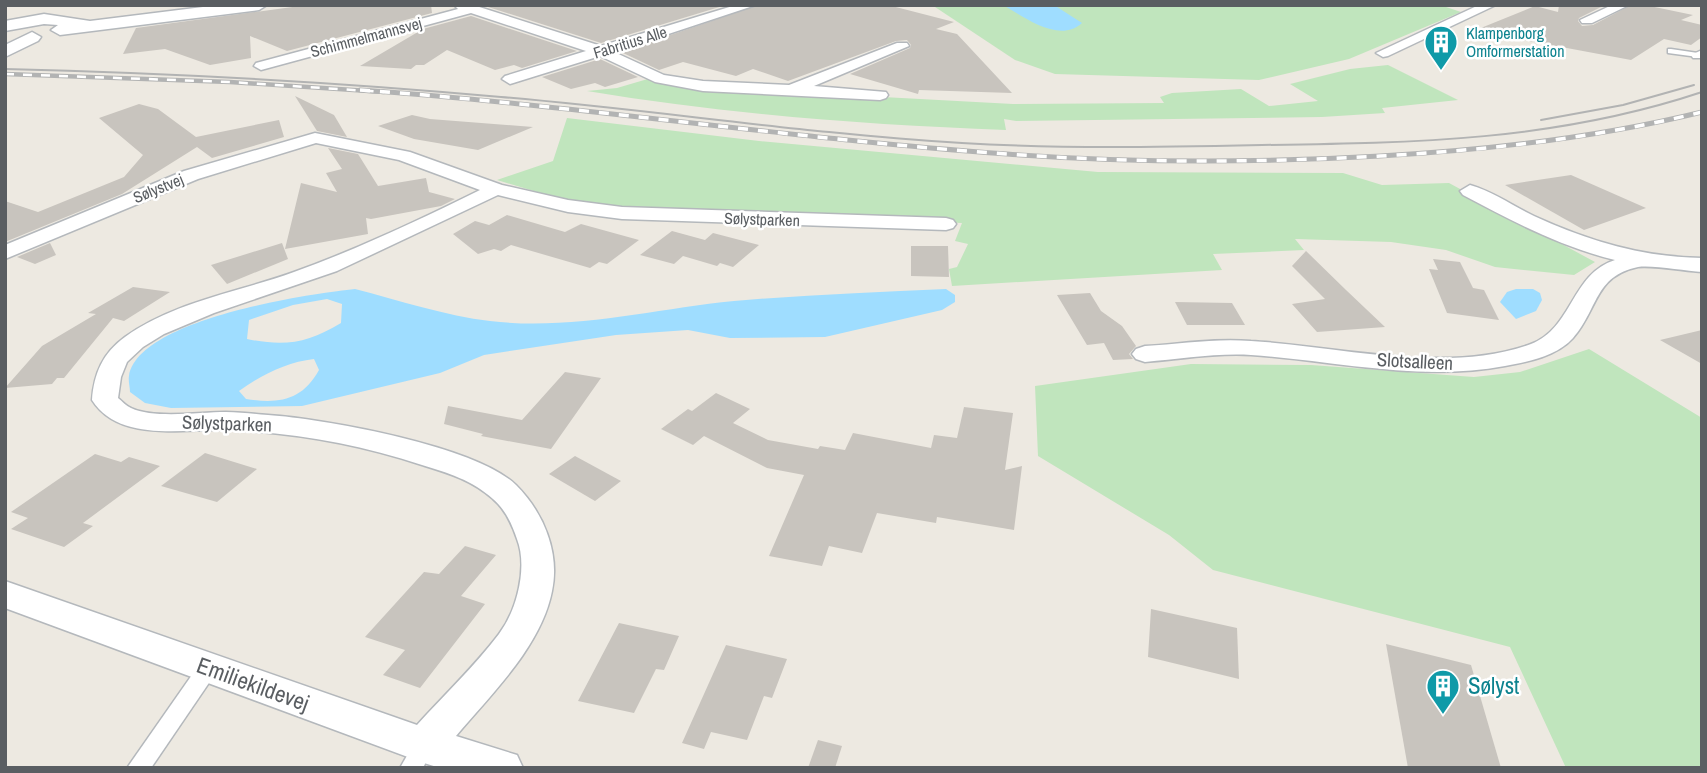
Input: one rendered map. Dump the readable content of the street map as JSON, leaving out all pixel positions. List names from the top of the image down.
{
  "streets": {
    "street": [
      "Schimmelmannsvej",
      "Fabritius Alle",
      "Sølystvej",
      "Sølystparken",
      "Slotsalleen",
      "Emiliekildevej"
    ]
  },
  "crossings": [
    ["Schimmelmannsvej", "Fabritius Alle"],
    ["Sølystvej", "Sølystparken"],
    ["Sølystparken", "Emiliekildevej"]
  ],
  "places": {
    "building": ["Klampenborg Omformerstation", "Sølyst"]
  }
}
